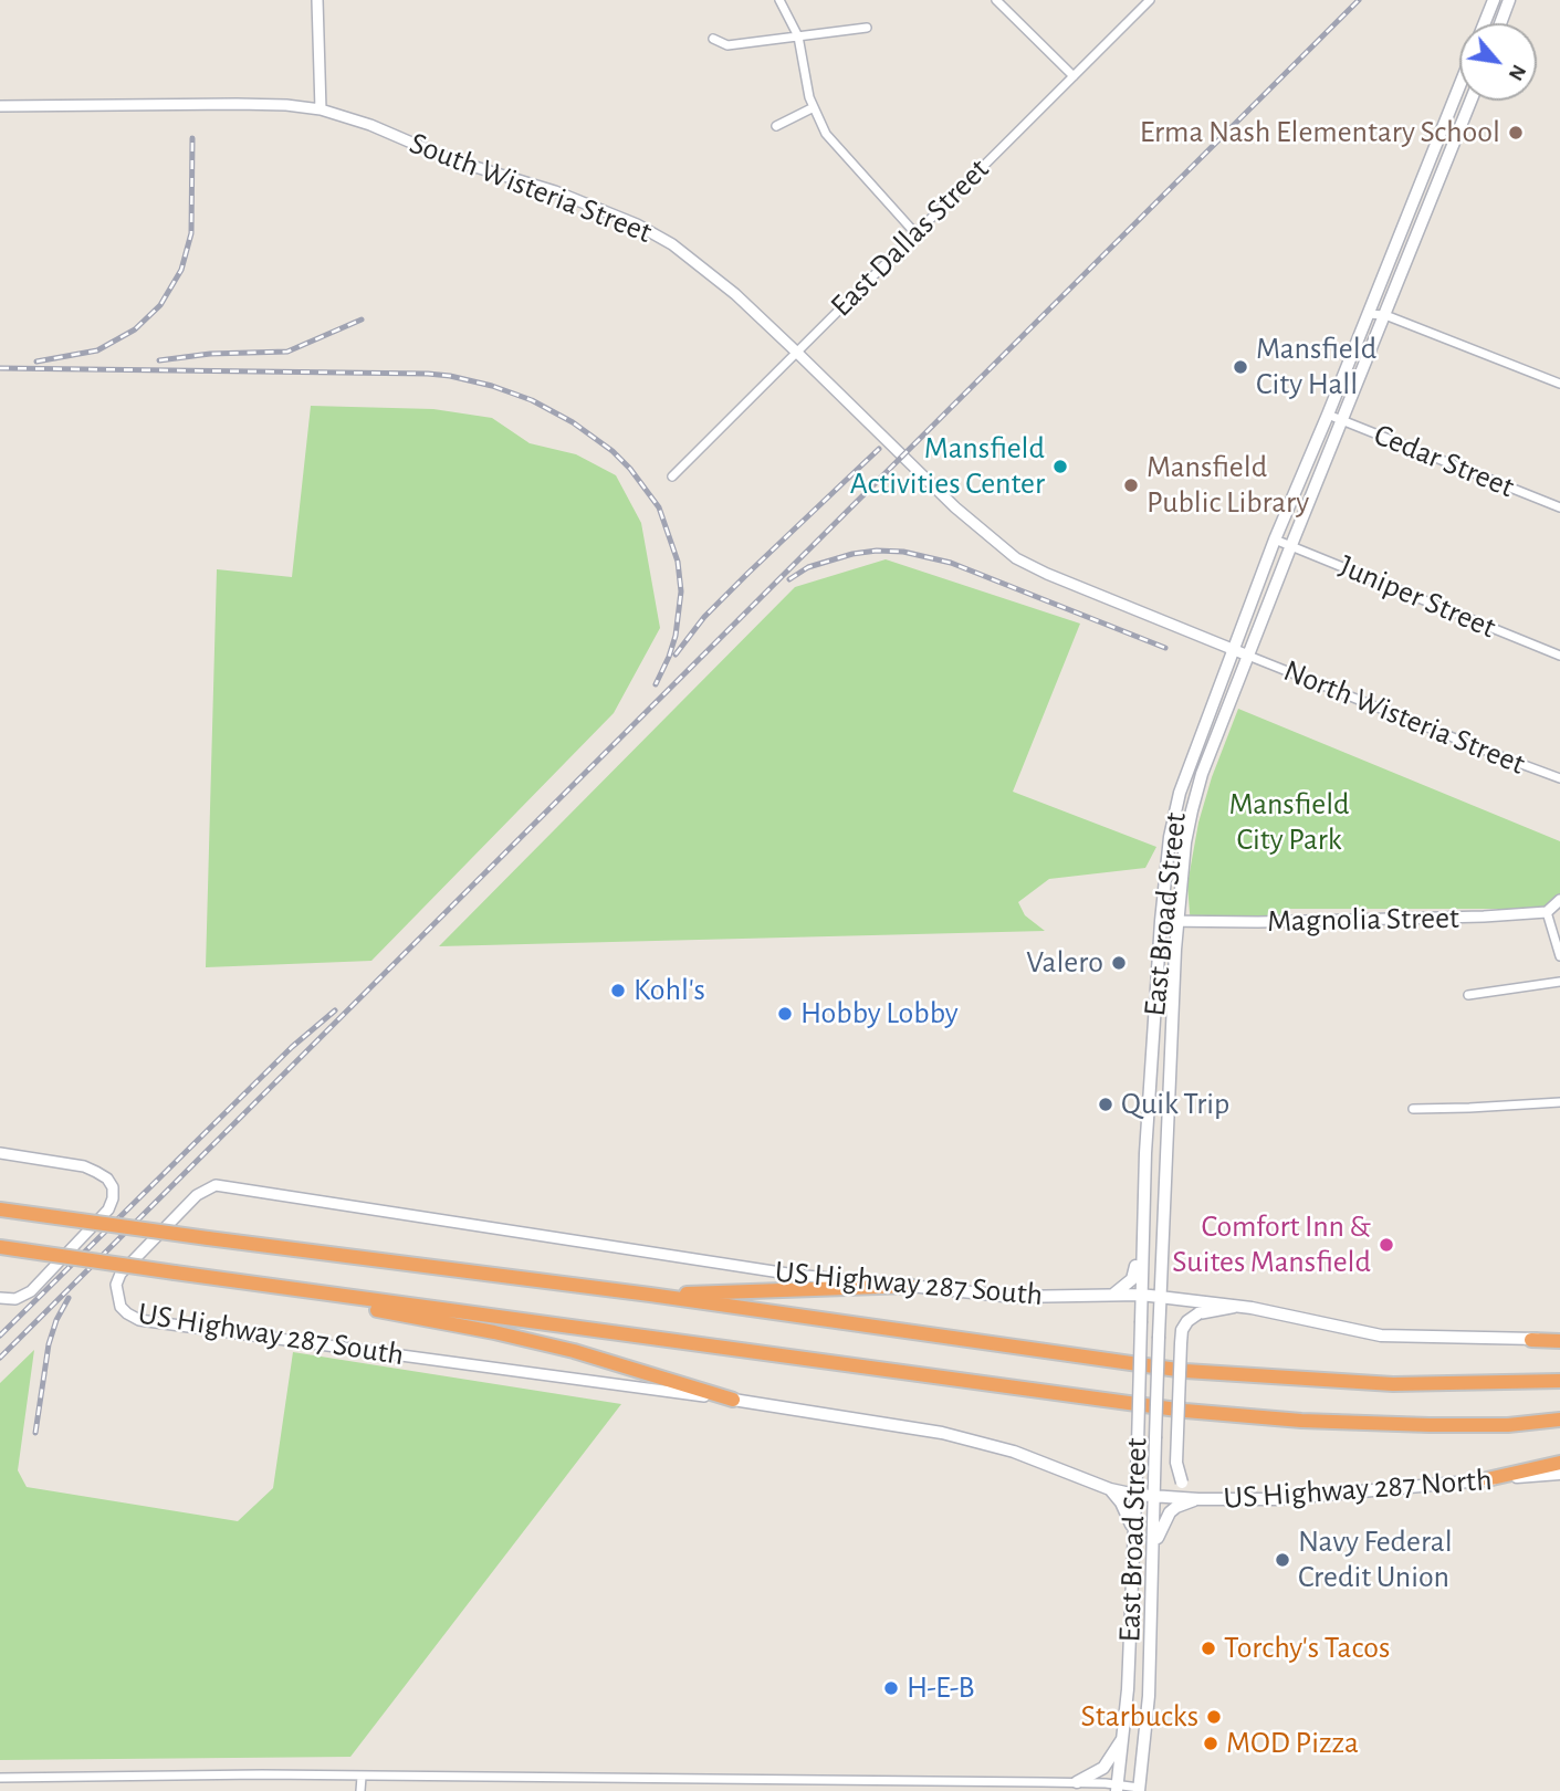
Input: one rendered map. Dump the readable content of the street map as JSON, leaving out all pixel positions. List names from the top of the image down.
{
  "streets": {
    "main road": ["East Broad Street", "US Highway 287 South", "US Highway 287 North"],
    "street": [
      "South Wisteria Street",
      "East Dallas Street",
      "Cedar Street",
      "Juniper Street",
      "North Wisteria Street",
      "Magnolia Street"
    ]
  },
  "crossings": [
    ["South Wisteria Street", "East Dallas Street"],
    ["South Wisteria Street", "North Wisteria Street"],
    ["South Wisteria Street", "East Broad Street"],
    ["Cedar Street", "East Broad Street"],
    ["Juniper Street", "East Broad Street"],
    ["North Wisteria Street", "East Broad Street"],
    ["East Broad Street", "Magnolia Street"],
    ["East Broad Street", "US Highway 287 South"],
    ["East Broad Street", "US Highway 287 North"],
    ["US Highway 287 South", "US Highway 287 North"]
  ],
  "parks": ["Mansfield City Park"],
  "places": [
    "Erma Nash Elementary School",
    "Mansfield City Hall",
    "Mansfield Activities Center",
    "Mansfield Public Library",
    "Valero",
    "Kohl's",
    "Hobby Lobby",
    "Quik Trip",
    "Comfort Inn & Suites Mansfield",
    "Navy Federal Credit Union",
    "Torchy's Tacos",
    "H-E-B",
    "Starbucks",
    "MOD Pizza"
  ],
  "north": "bottom right"
}
